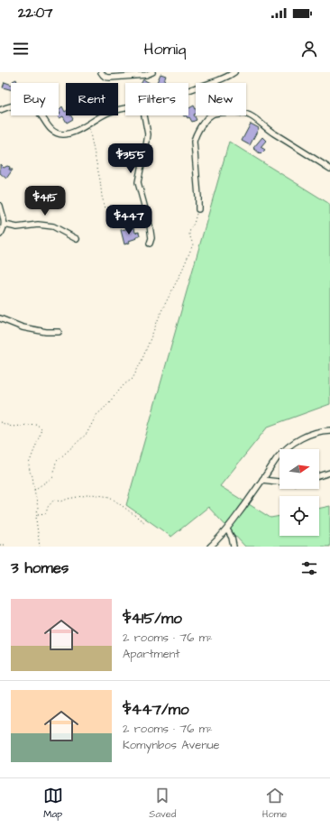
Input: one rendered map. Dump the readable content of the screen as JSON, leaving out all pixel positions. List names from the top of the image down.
{
  "north": "right",
  "page": {
    "status": "22:07",
    "header": "Homiq",
    "chip": [
      "Buy",
      "Rent",
      "Filters",
      "New"
    ],
    "price": ["$355", "$415", "$447"],
    "heading": "3 homes",
    "list": [
      {
        "name": "$415/mo",
        "note": "2 rooms · 76 m² · Apartment"
      },
      {
        "name": "$447/mo",
        "note": "2 rooms · 76 m² · Komynbos Avenue"
      }
    ],
    "tabs": ["Map", "Saved", "Home"]
  }
}
